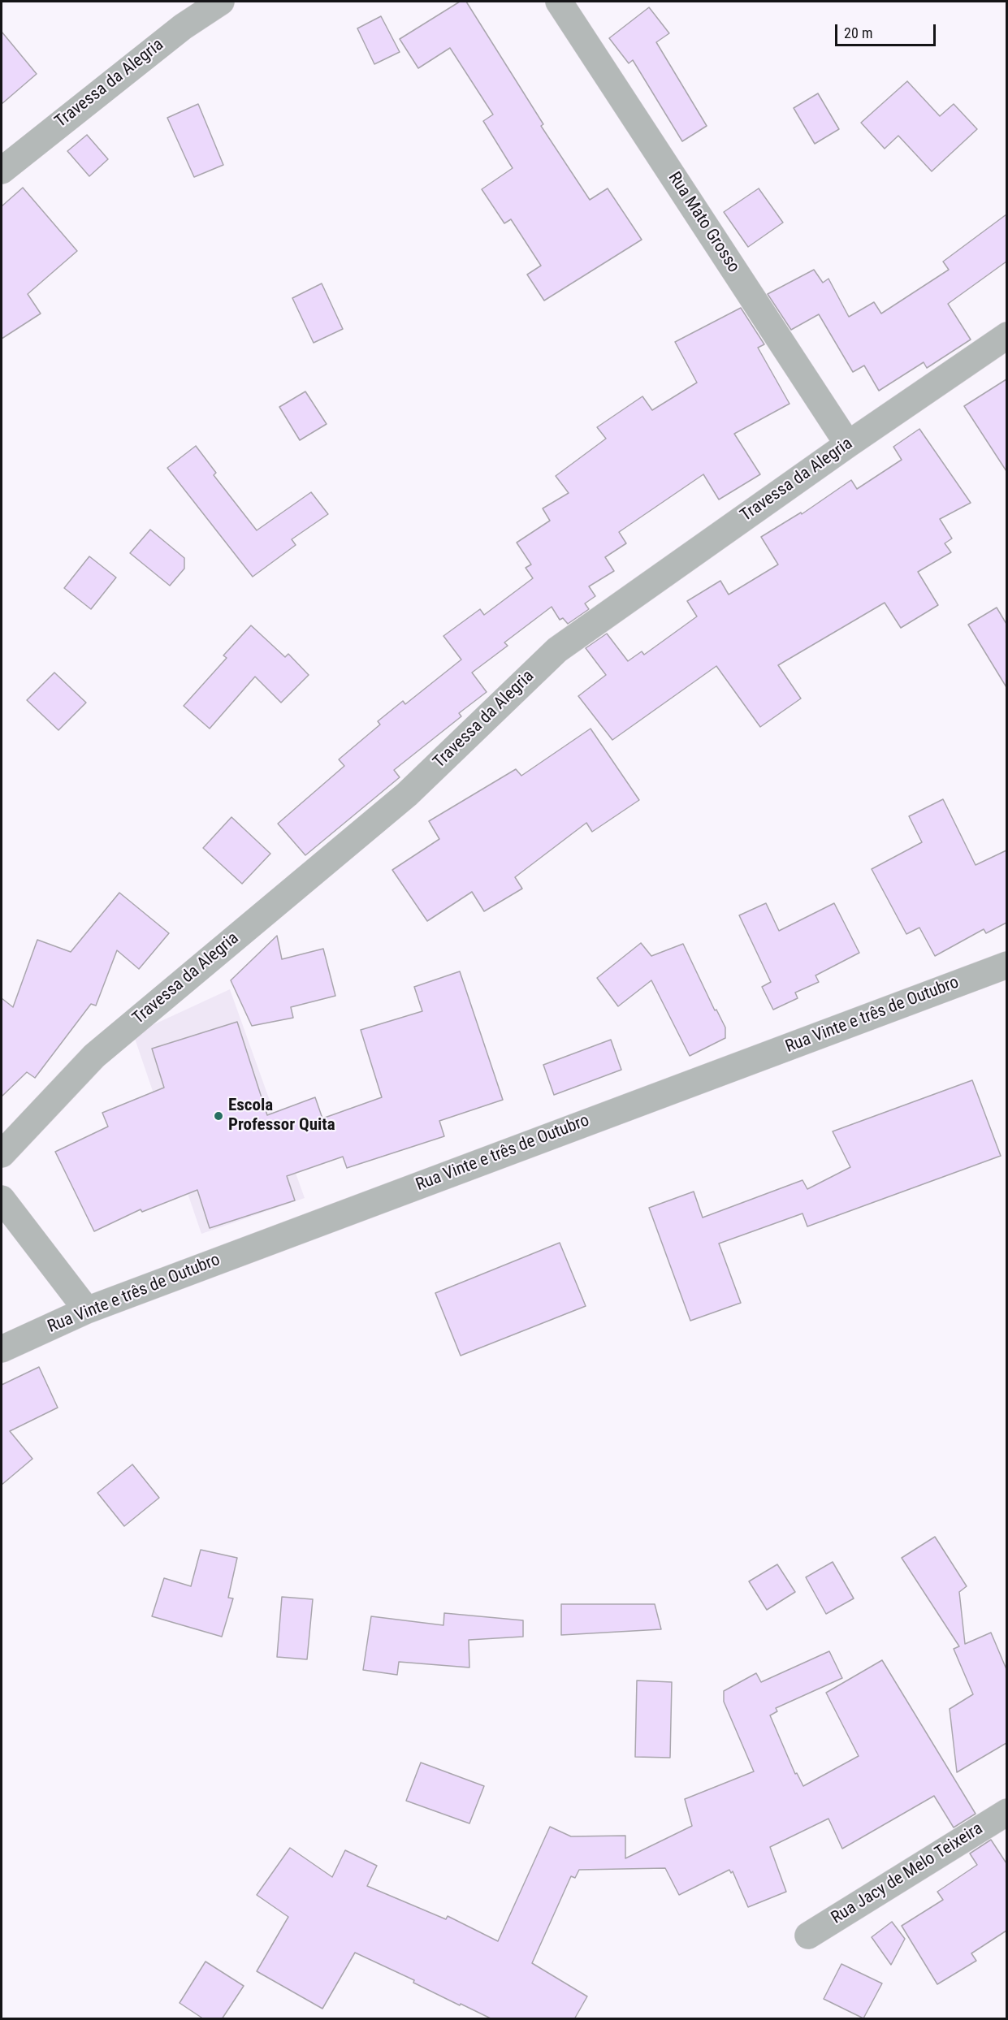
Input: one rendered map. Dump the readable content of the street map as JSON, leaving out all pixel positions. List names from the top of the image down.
{
  "streets": {
    "street": [
      "Travessa da Alegria",
      "Rua Mato Grosso",
      "Rua Vinte e três de Outubro",
      "Rua Jacy de Melo Teixeira"
    ]
  },
  "crossings": [
    ["Travessa da Alegria", "Rua Mato Grosso"]
  ],
  "places": ["Escola Professor Quita"],
  "scale_bar": "20 m"
}
